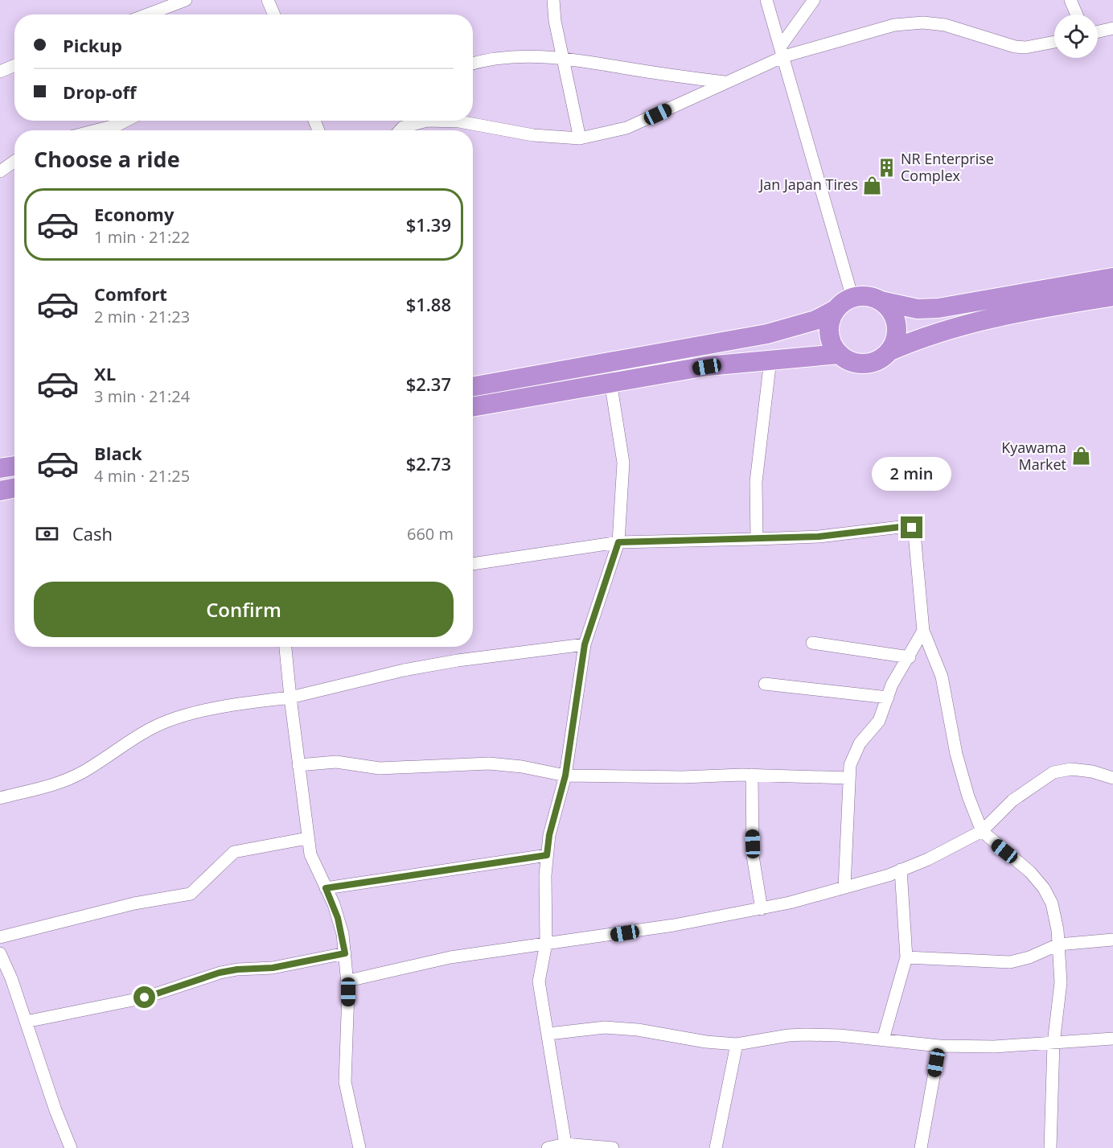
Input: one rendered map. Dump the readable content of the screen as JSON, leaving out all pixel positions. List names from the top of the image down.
{
  "places": {
    "building": ["NR Enterprise Complex"],
    "shop": ["Jan Japan Tires", "Kyawama Market"]
  },
  "page": {
    "banner": ["Pickup", "Drop-off"],
    "heading": "Choose a ride",
    "list": [
      {
        "name": "Economy",
        "note": "1 min · 21:22",
        "value": "$1.39"
      },
      {
        "name": "Comfort",
        "note": "2 min · 21:23",
        "value": "$1.88"
      },
      {
        "name": "XL",
        "note": "3 min · 21:24",
        "value": "$2.37"
      },
      {
        "name": "Black",
        "note": "4 min · 21:25",
        "value": "$2.73"
      }
    ],
    "bubble": "2 min",
    "pay": ["Cash", "660 m"],
    "buttons": "Confirm"
  }
}
